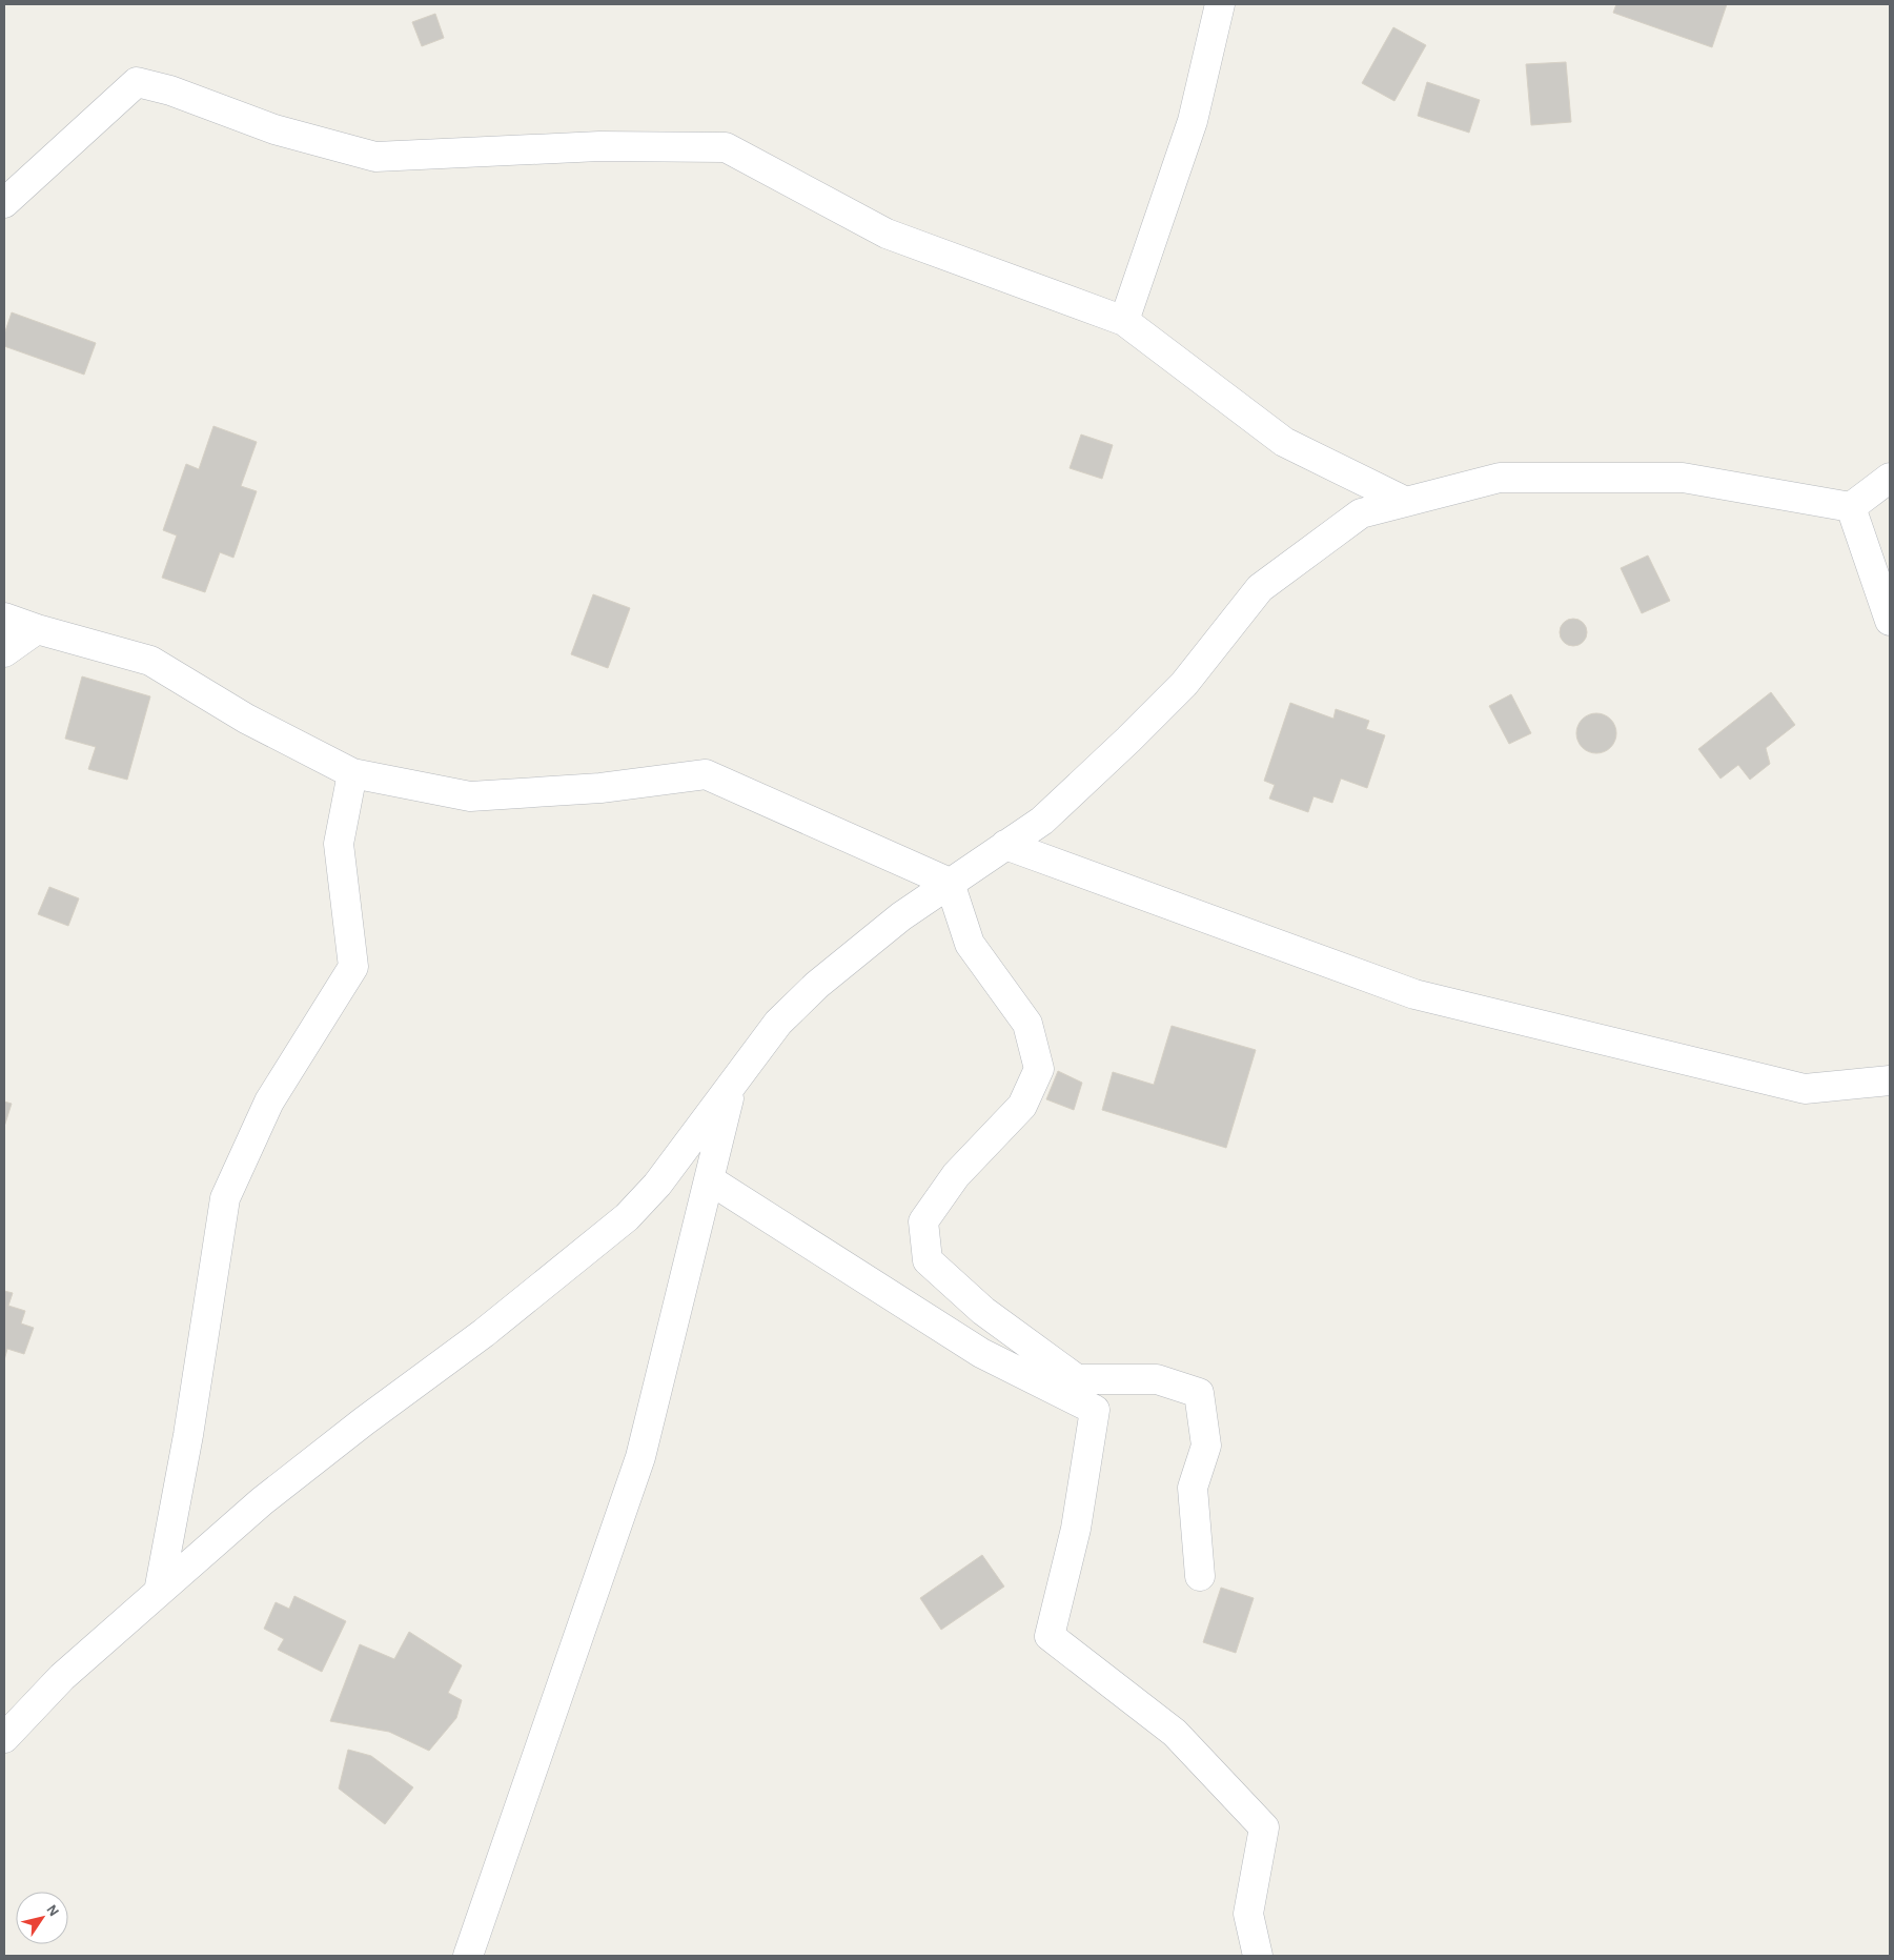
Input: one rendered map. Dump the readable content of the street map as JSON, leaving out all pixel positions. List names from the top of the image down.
{
  "north": "top right"
}
